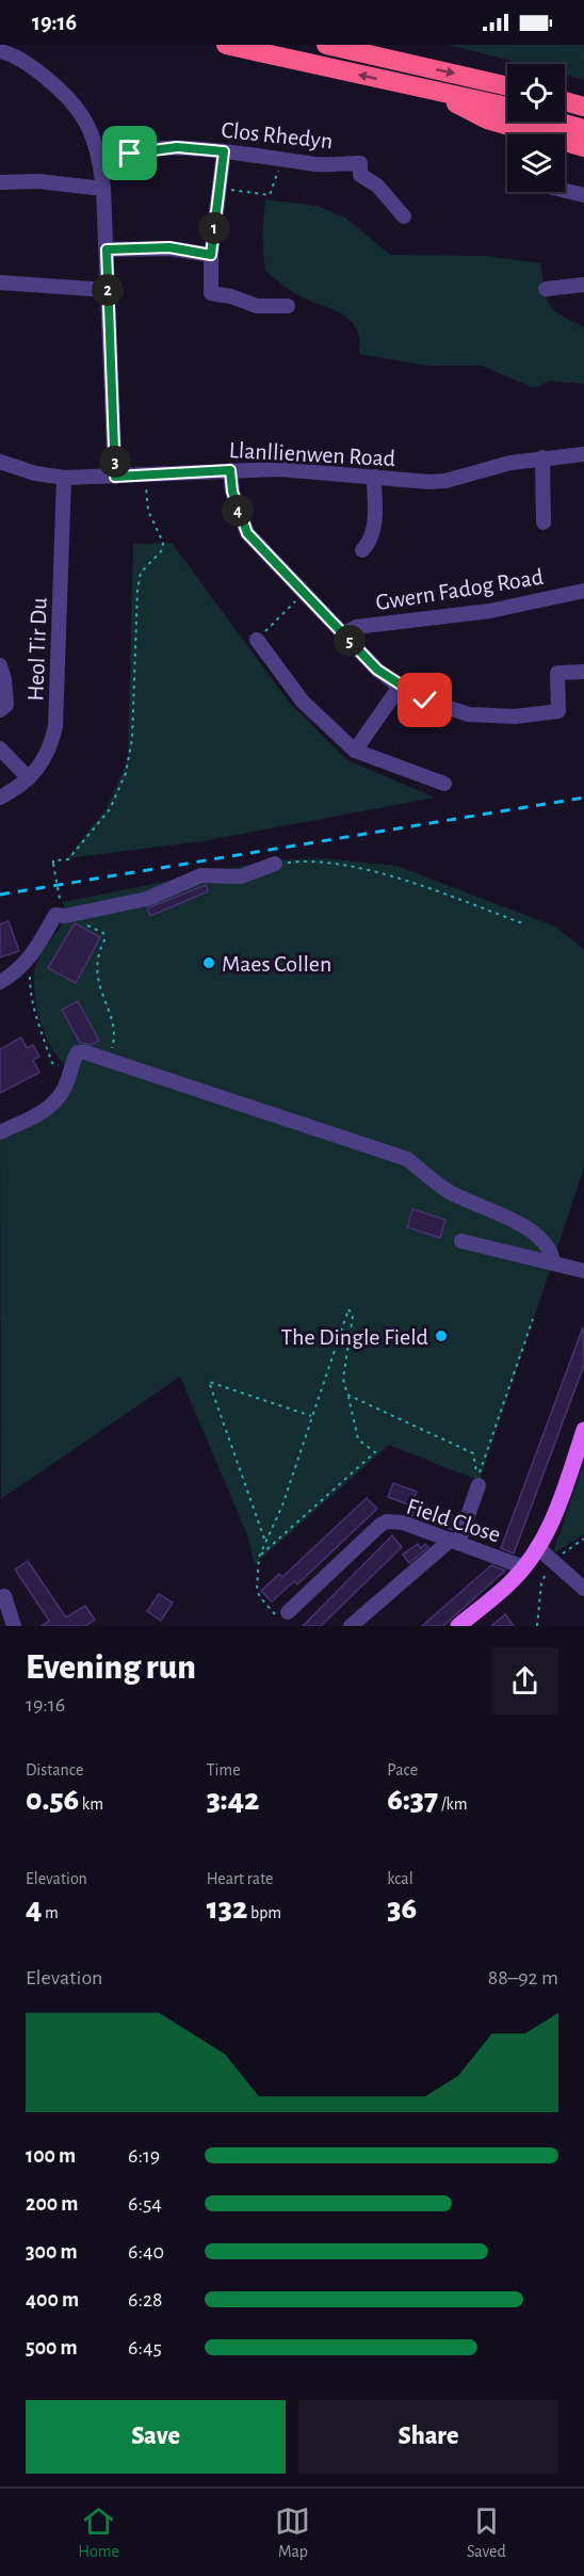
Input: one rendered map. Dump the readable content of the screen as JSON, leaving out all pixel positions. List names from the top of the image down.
{
  "streets": {
    "street": [
      "Clos Rhedyn",
      "Llanllienwen Road",
      "Gwern Fadog Road",
      "Heol Tir Du",
      "Field Close"
    ]
  },
  "crossings": [
    ["Llanllienwen Road", "Heol Tir Du"]
  ],
  "places": ["Maes Collen", "The Dingle Field"],
  "page": {
    "status": "19:16",
    "pins": [
      "1",
      "2",
      "3",
      "4",
      "5"
    ],
    "heading": ["Evening run", "19:16"],
    "stats": [
      ["Distance", "0.56 km"],
      ["Time", "3:42"],
      ["Pace", "6:37 /km"],
      ["Elevation", "4 m"],
      ["Heart rate", "132 bpm"],
      ["kcal", "36"]
    ],
    "chart": ["Elevation", "88–92 m"],
    "list": [
      {
        "name": "100 m",
        "note": "6:19"
      },
      {
        "name": "200 m",
        "note": "6:54"
      },
      {
        "name": "300 m",
        "note": "6:40"
      },
      {
        "name": "400 m",
        "note": "6:28"
      },
      {
        "name": "500 m",
        "note": "6:45"
      }
    ],
    "buttons": ["Save", "Share"],
    "tabs": ["Home", "Map", "Saved"]
  }
}
